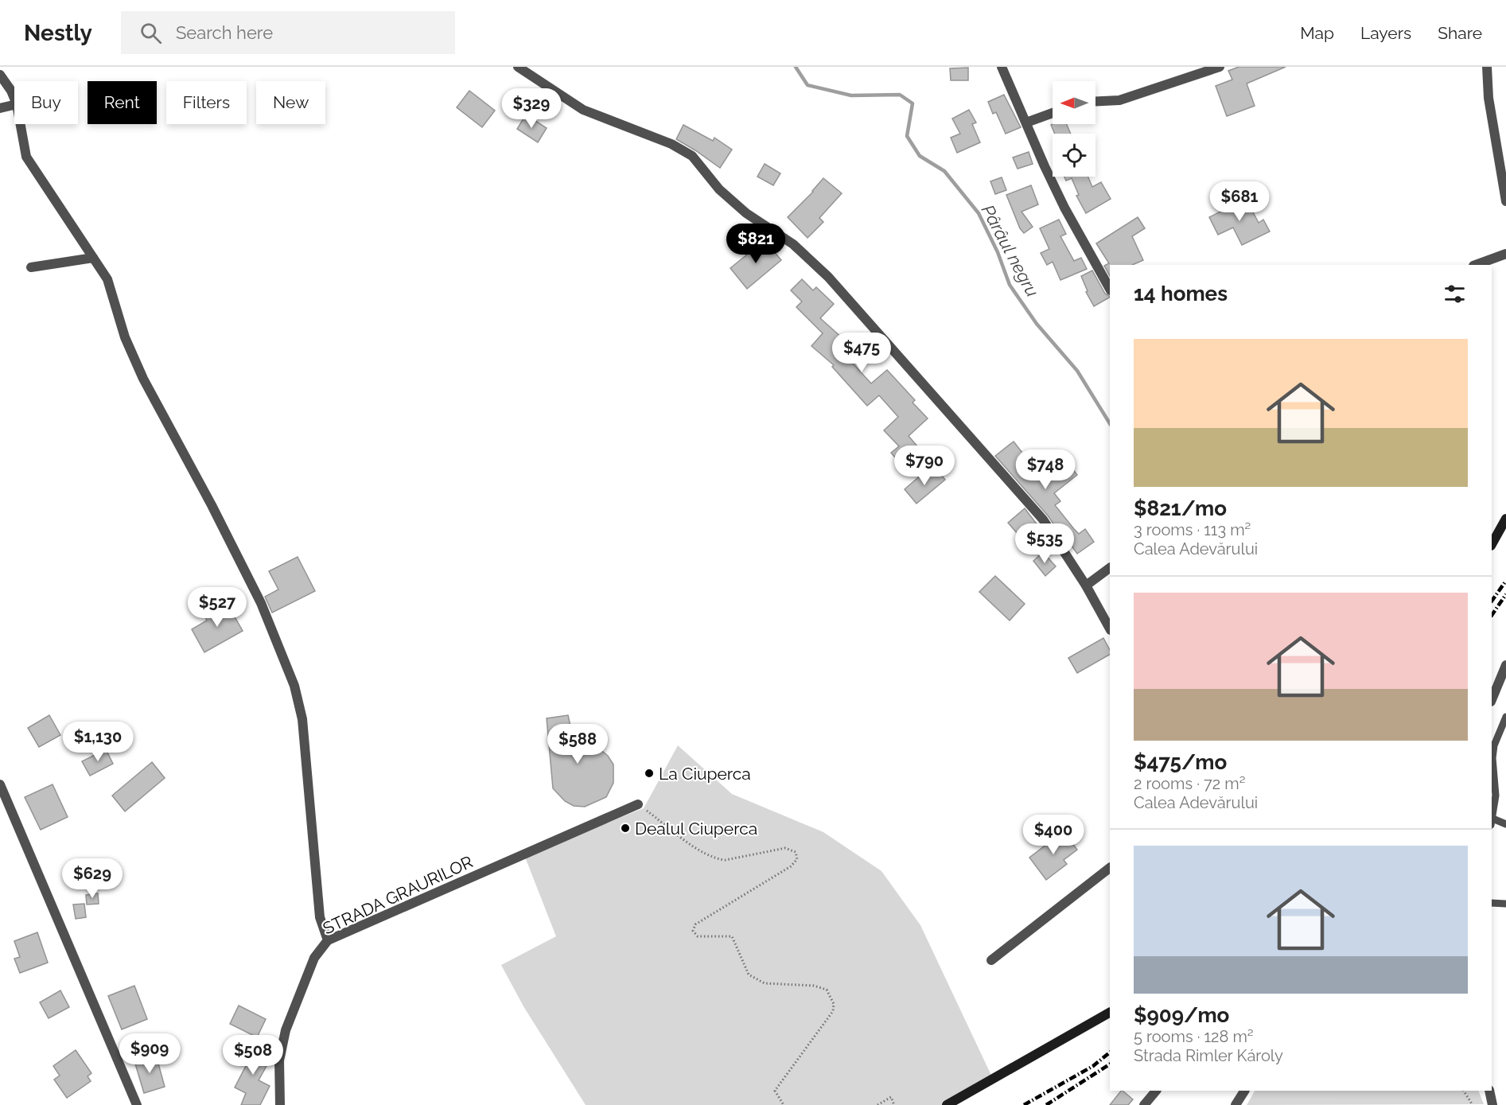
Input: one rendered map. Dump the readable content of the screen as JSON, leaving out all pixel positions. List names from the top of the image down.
{
  "streets": {
    "street": ["STRADA GRAURILOR"]
  },
  "water": ["Pârâul negru"],
  "places": ["La Ciuperca", "Dealul Ciuperca"],
  "north": "left",
  "page": {
    "header": "Nestly",
    "search": "Search here",
    "nav": ["Map", "Layers", "Share"],
    "chip": [
      "Buy",
      "Rent",
      "Filters",
      "New"
    ],
    "price": [
      "$329",
      "$681",
      "$821",
      "$475",
      "$790",
      "$748",
      "$535",
      "$527",
      "$1,130",
      "$588",
      "$400",
      "$629",
      "$909",
      "$508"
    ],
    "heading": "14 homes",
    "list": [
      {
        "name": "$821/mo",
        "note": "3 rooms · 113 m² · Calea Adevărului"
      },
      {
        "name": "$475/mo",
        "note": "2 rooms · 72 m² · Calea Adevărului"
      },
      {
        "name": "$909/mo",
        "note": "5 rooms · 128 m² · Strada Rimler Károly"
      }
    ]
  }
}
